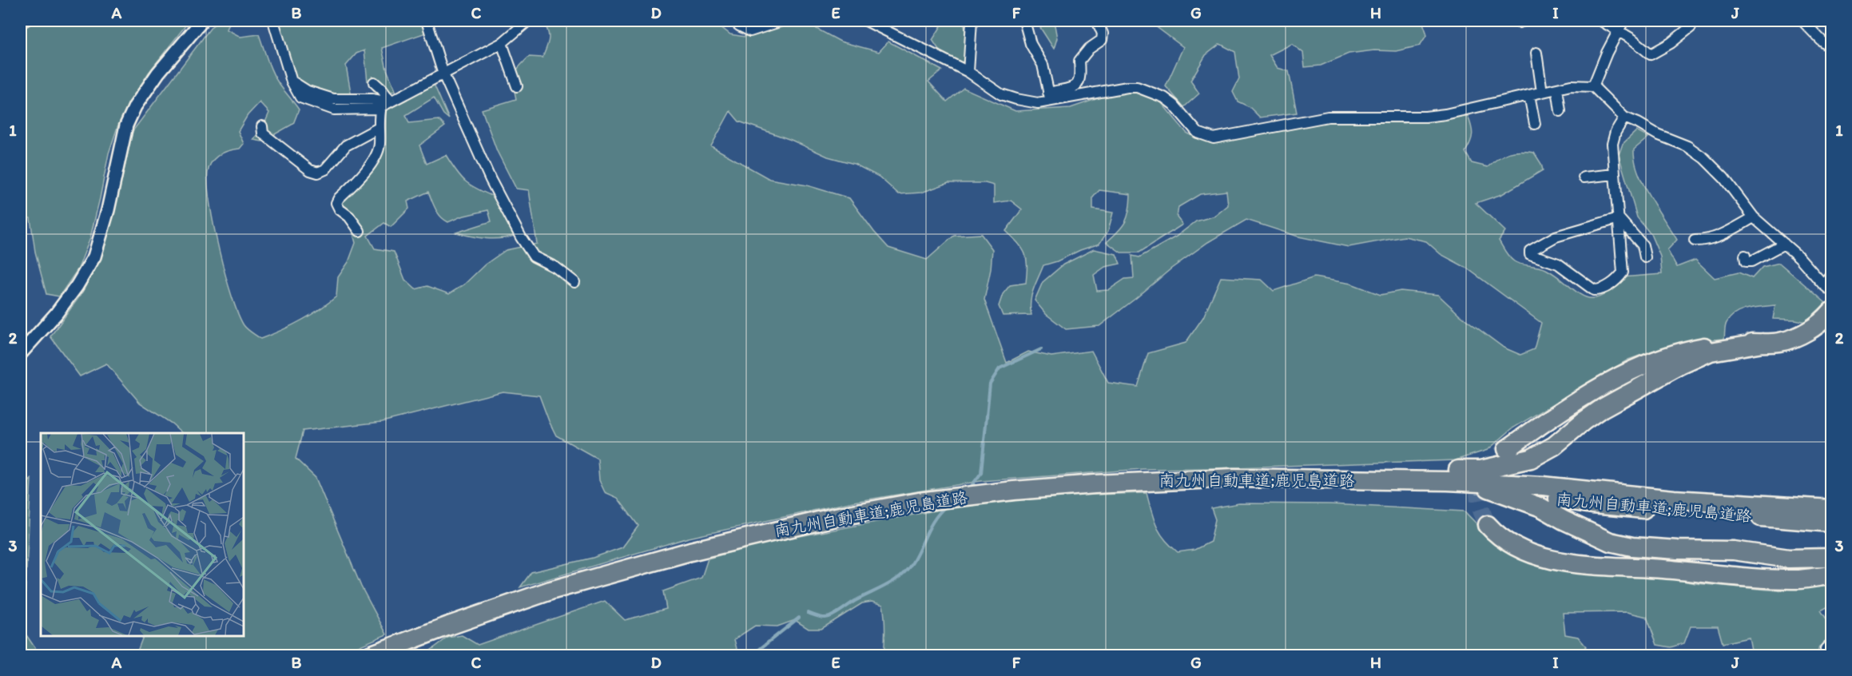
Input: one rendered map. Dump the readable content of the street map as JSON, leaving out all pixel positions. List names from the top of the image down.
{
  "streets": {
    "highway": ["南九州自動車道;鹿児島道路"]
  },
  "grid": {
    "columns": [
      "A",
      "B",
      "C",
      "D",
      "E",
      "F",
      "G",
      "H",
      "I",
      "J"
    ],
    "rows": ["1", "2", "3"]
  }
}
